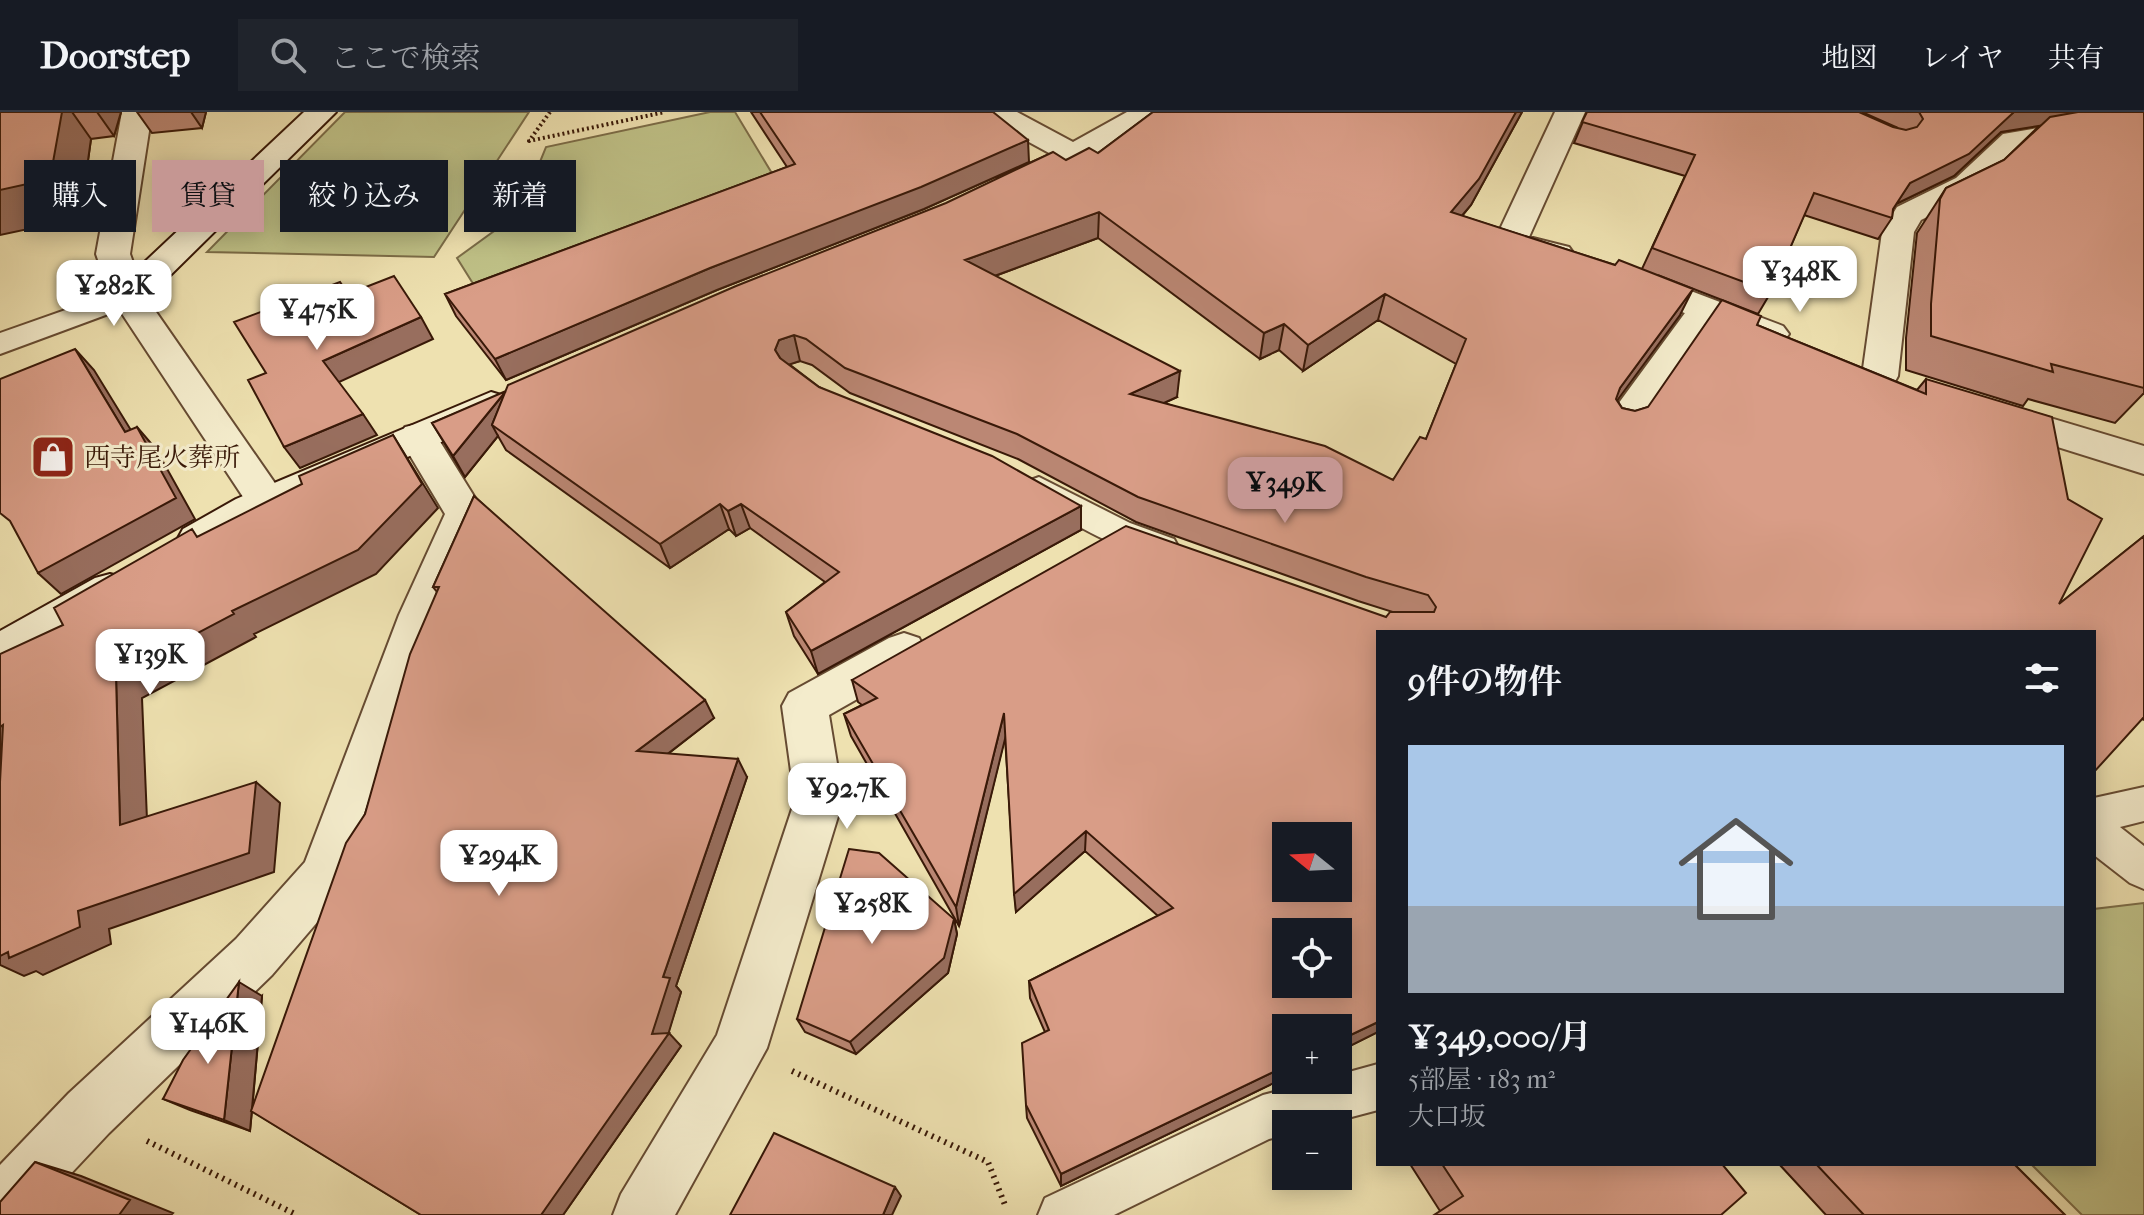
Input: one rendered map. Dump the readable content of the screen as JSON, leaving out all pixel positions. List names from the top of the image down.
{
  "places": {
    "shop": ["西寺尾火葬所"]
  },
  "north": "left",
  "page": {
    "header": "Doorstep",
    "search": "ここで検索",
    "nav": ["地図", "レイヤ", "共有"],
    "chip": [
      "購入",
      "賃貸",
      "絞り込み",
      "新着"
    ],
    "price": [
      "¥348K",
      "¥282K",
      "¥475K",
      "¥349K",
      "¥139K",
      "¥92.7K",
      "¥294K",
      "¥258K",
      "¥146K"
    ],
    "heading": "9件の物件",
    "list": [
      {
        "name": "¥349,000/月",
        "note": "5部屋 · 183 m² · 大口坂"
      }
    ],
    "map_buttons": ["+", "−"]
  }
}
